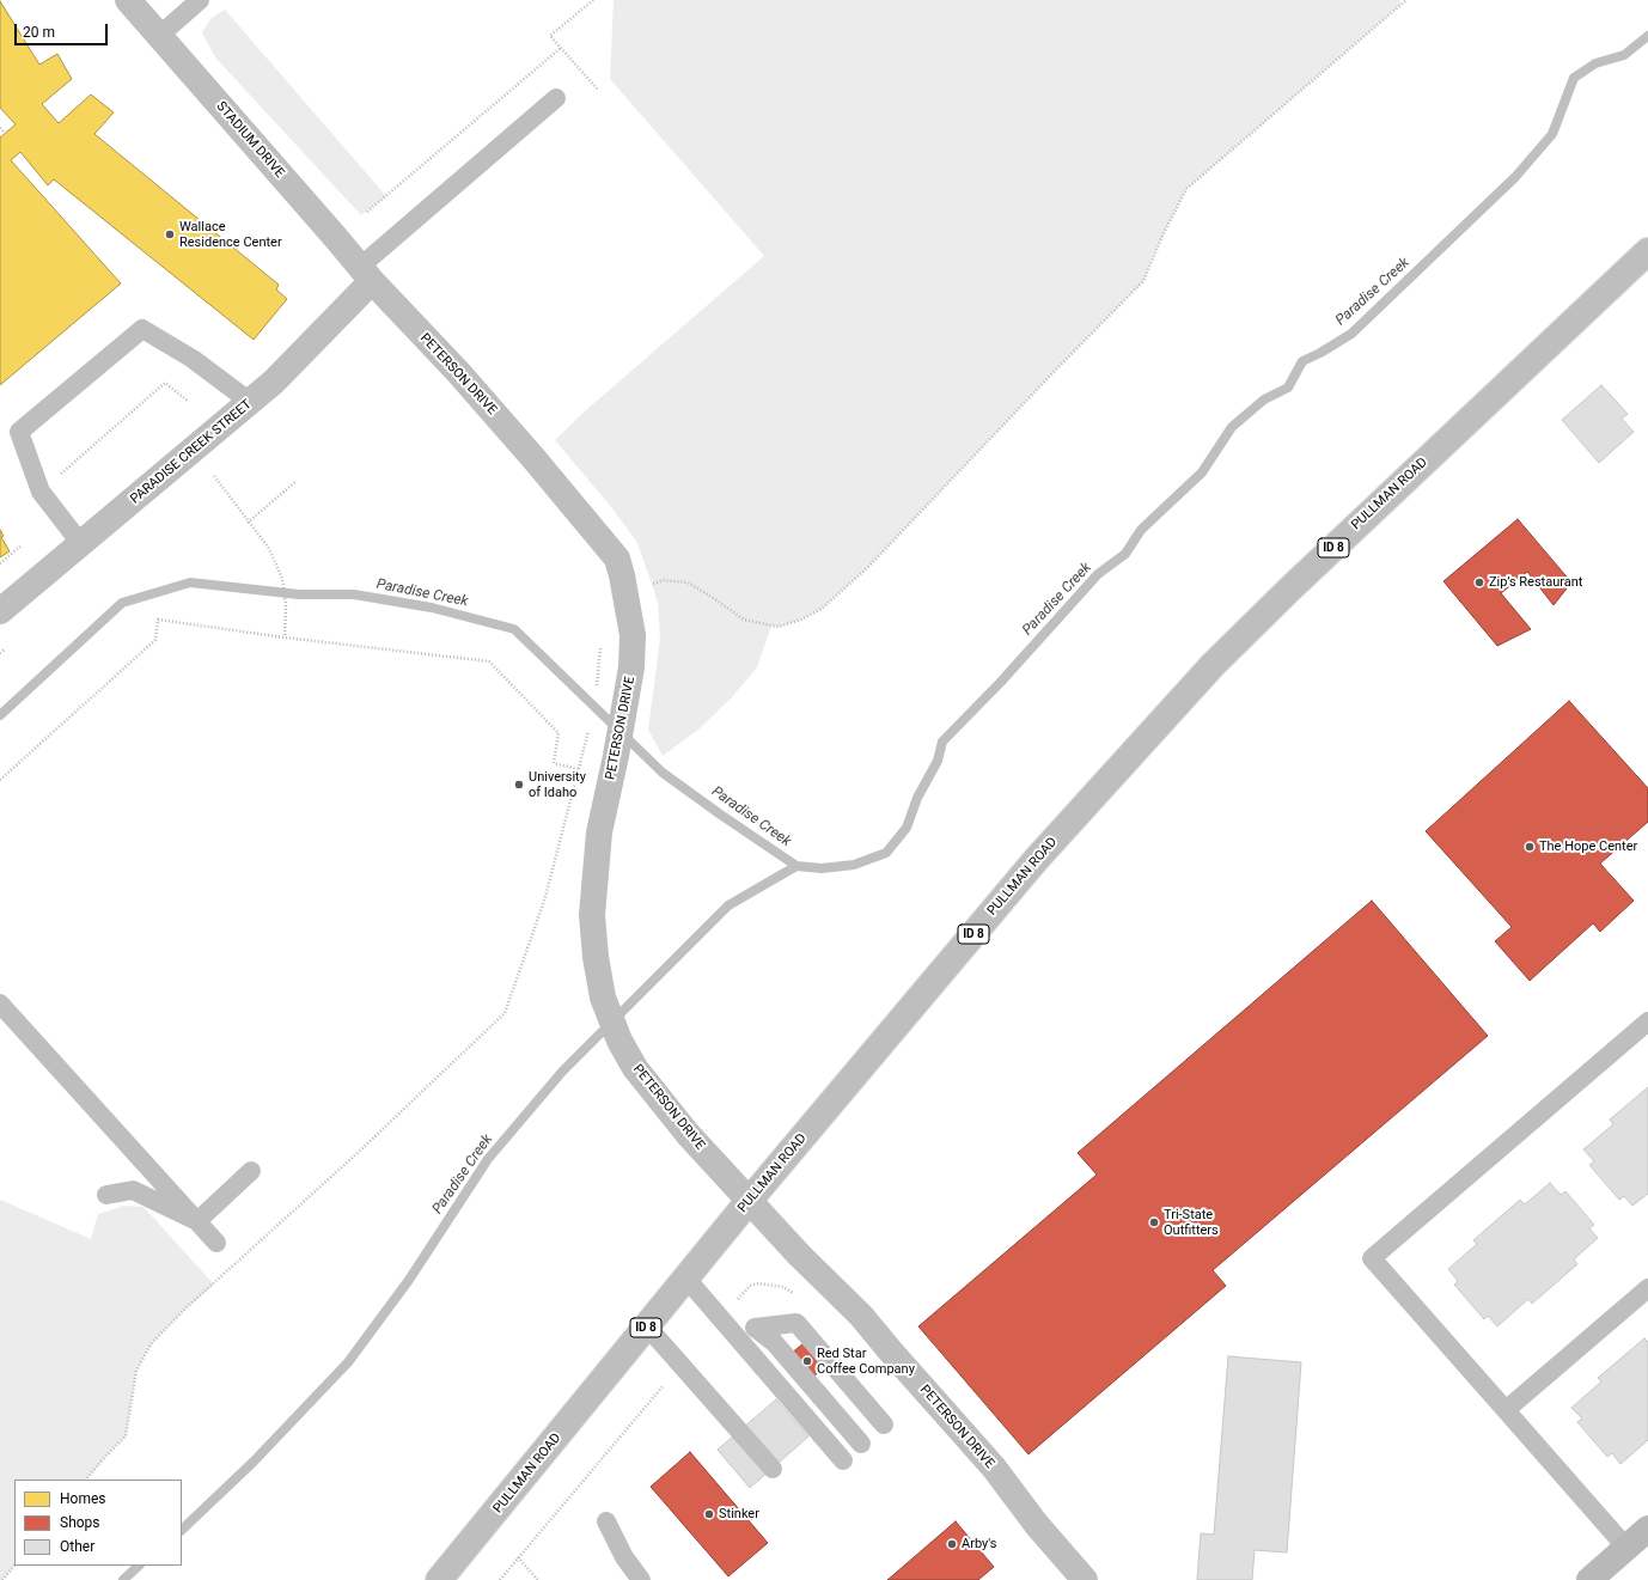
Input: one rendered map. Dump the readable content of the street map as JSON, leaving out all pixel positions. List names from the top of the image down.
{
  "streets": {
    "street": [
      "STADIUM DRIVE",
      "PETERSON DRIVE",
      "PARADISE CREEK STREET",
      "PULLMAN ROAD",
      "ID 8"
    ]
  },
  "crossings": [
    ["STADIUM DRIVE", "PETERSON DRIVE"],
    ["STADIUM DRIVE", "PARADISE CREEK STREET"],
    ["PETERSON DRIVE", "PARADISE CREEK STREET"],
    ["PETERSON DRIVE", "PULLMAN ROAD"]
  ],
  "water": ["Paradise Creek"],
  "places": [
    "Wallace Residence Center",
    "Zip’s Restaurant",
    "University of Idaho",
    "The Hope Center",
    "Tri-State Outfitters",
    "Red Star Coffee Company",
    "Stinker",
    "Arby's"
  ],
  "legend": ["Homes", "Shops", "Other"],
  "scale_bar": "20 m"
}
